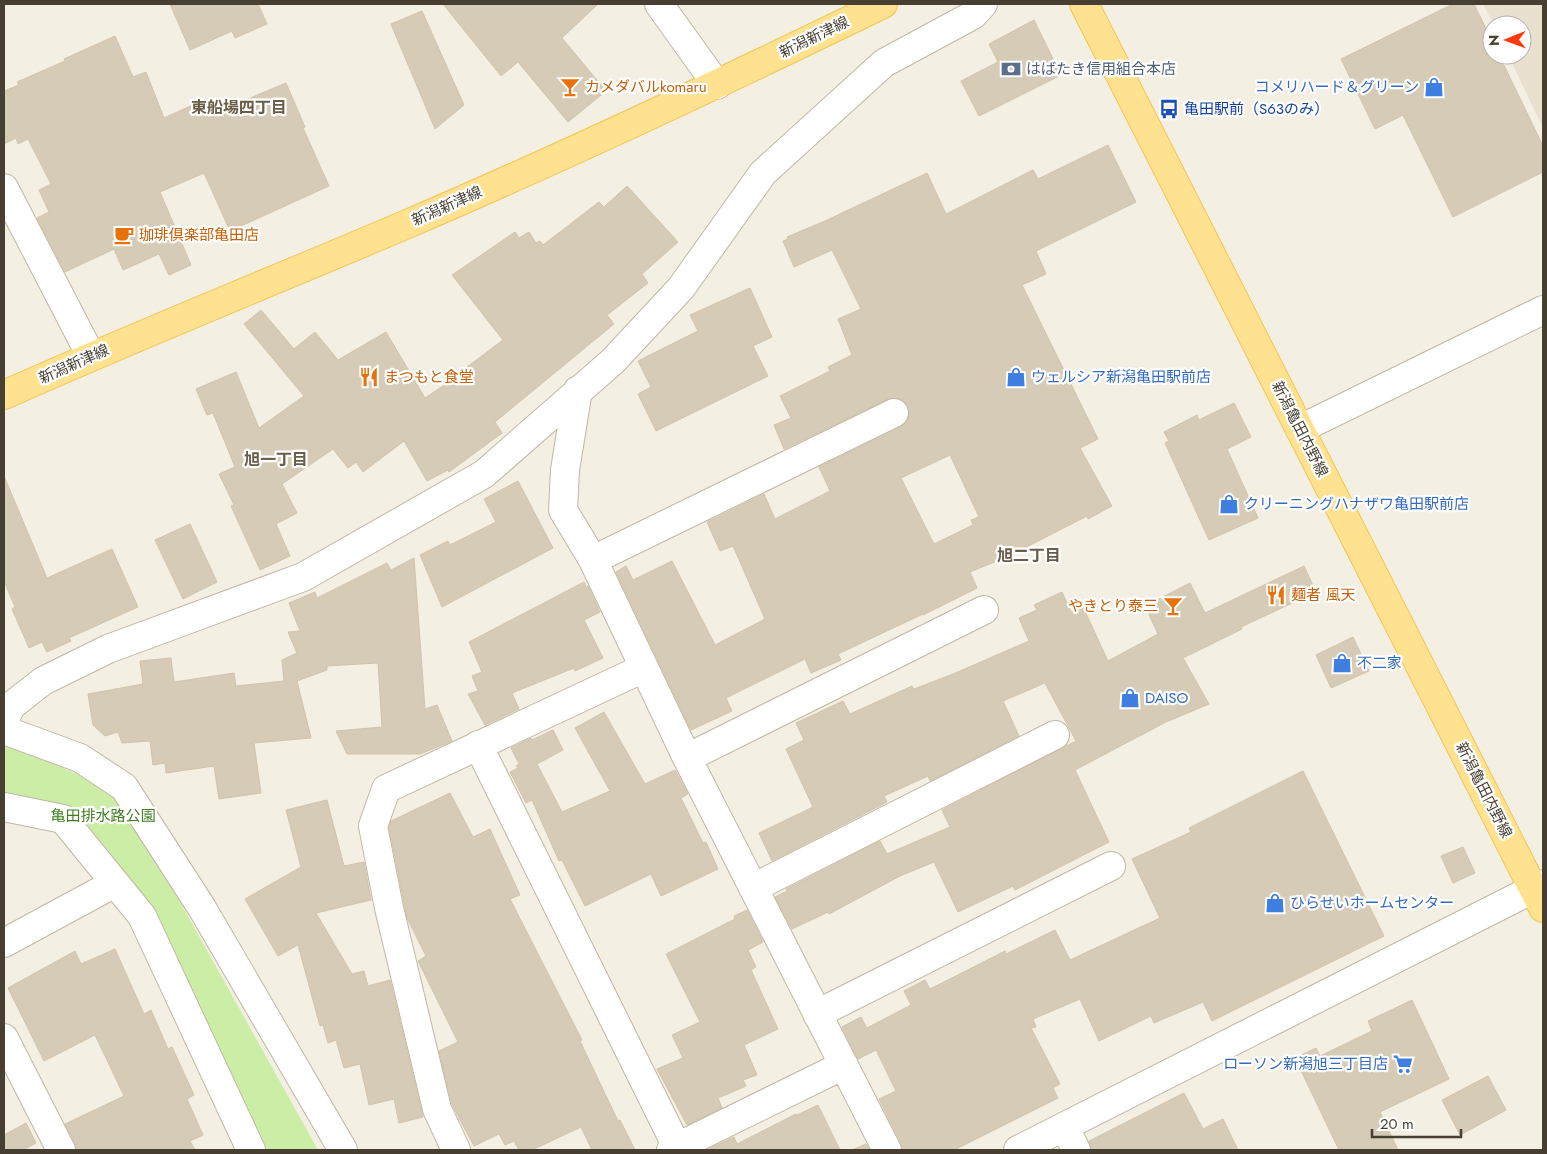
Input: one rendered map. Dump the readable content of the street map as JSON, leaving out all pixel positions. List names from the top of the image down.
{
  "streets": {
    "main road": ["新潟新津線", "新潟亀田内野線"]
  },
  "districts": ["東船場四丁目", "旭一丁目", "旭二丁目"],
  "parks": ["亀田排水路公園"],
  "places": {
    "bank": ["はばたき信用組合本店"],
    "bar": ["カメダバルkomaru", "やきとり泰三"],
    "shop": [
      "コメリハード＆グリーン",
      "ウェルシア新潟亀田駅前店",
      "クリーニングハナザワ亀田駅前店",
      "不二家",
      "DAISO",
      "ひらせいホームセンター"
    ],
    "bus stop": ["亀田駅前（S63のみ）"],
    "cafe": ["珈琲倶楽部亀田店"],
    "restaurant": ["まつもと食堂", "麺者 風天"],
    "supermarket": ["ローソン新潟旭三丁目店"]
  },
  "scale_bar": "20 m",
  "north": "left"
}
